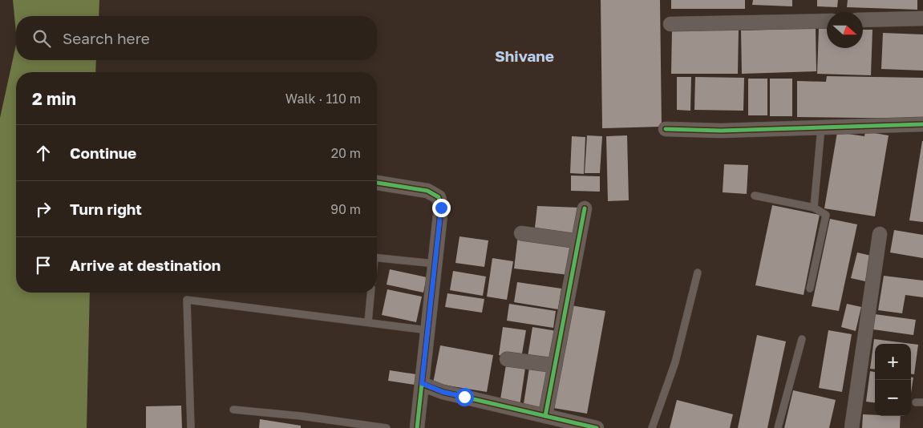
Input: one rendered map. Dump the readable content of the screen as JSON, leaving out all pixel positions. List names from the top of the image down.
{
  "districts": ["Shivane"],
  "north": "right",
  "page": {
    "search": "Search here",
    "heading": ["2 min", "Walk · 110 m"],
    "list": [
      ["Continue", "20 m"],
      ["Turn right", "90 m"],
      "Arrive at destination"
    ],
    "map_buttons": ["+", "−"]
  }
}
